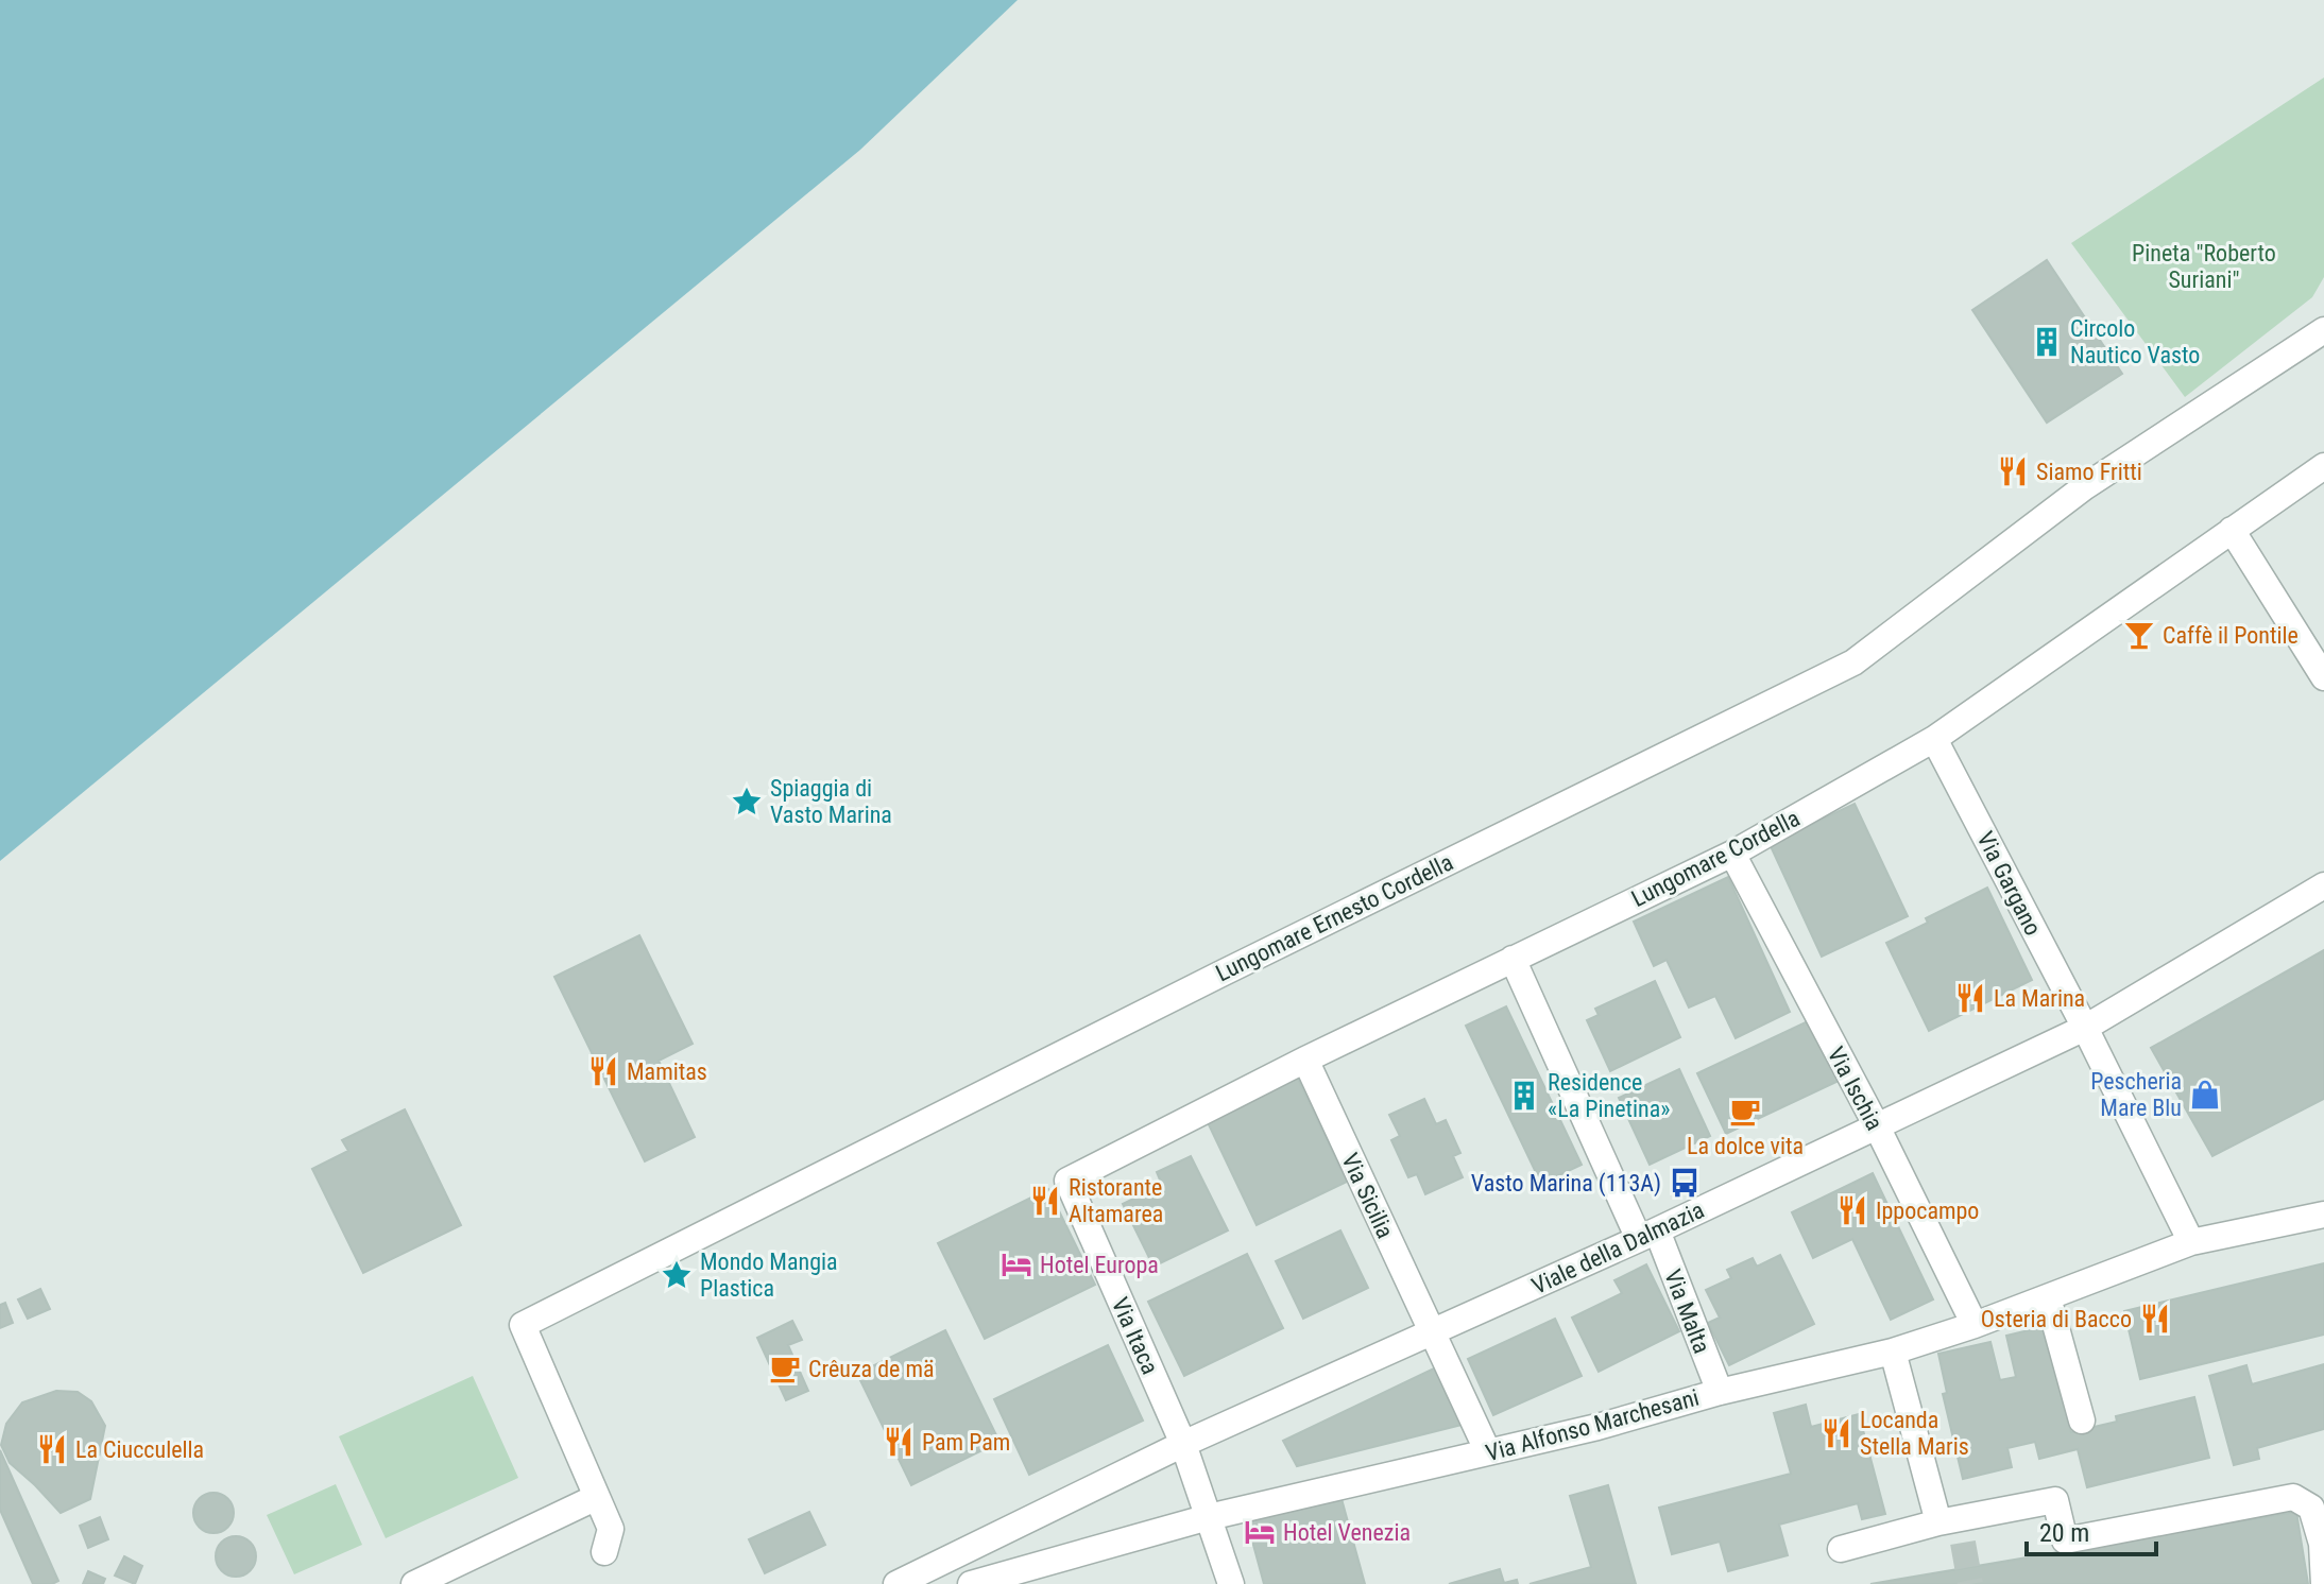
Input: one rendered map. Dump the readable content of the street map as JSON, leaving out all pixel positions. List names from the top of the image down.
{
  "streets": {
    "street": [
      "Lungomare Cordella",
      "Via Gargano",
      "Lungomare Ernesto Cordella",
      "Via Ischia",
      "Via Sicilia",
      "Viale della Dalmazia",
      "Via Malta",
      "Via Itaca",
      "Via Alfonso Marchesani"
    ]
  },
  "crossings": [
    ["Lungomare Cordella", "Via Gargano"],
    ["Lungomare Cordella", "Via Ischia"],
    ["Lungomare Cordella", "Via Sicilia"],
    ["Lungomare Cordella", "Via Malta"],
    ["Lungomare Cordella", "Via Itaca"],
    ["Via Gargano", "Viale della Dalmazia"],
    ["Via Gargano", "Via Alfonso Marchesani"],
    ["Via Ischia", "Viale della Dalmazia"],
    ["Via Ischia", "Via Alfonso Marchesani"],
    ["Via Sicilia", "Viale della Dalmazia"],
    ["Via Sicilia", "Via Alfonso Marchesani"],
    ["Viale della Dalmazia", "Via Malta"],
    ["Viale della Dalmazia", "Via Itaca"],
    ["Via Malta", "Via Alfonso Marchesani"]
  ],
  "parks": ["Pineta \"Roberto Suriani\""],
  "places": {
    "building": ["Circolo Nautico Vasto", "Residence «La Pinetina»"],
    "restaurant": [
      "Siamo Fritti",
      "La Marina",
      "Mamitas",
      "Ristorante Altamarea",
      "Ippocampo",
      "Osteria di Bacco",
      "Locanda Stella Maris",
      "Pam Pam",
      "La Ciucculella"
    ],
    "bar": ["Caffè il Pontile"],
    "place": ["Spiaggia di Vasto Marina", "Mondo Mangia Plastica"],
    "shop": ["Pescheria Mare Blu"],
    "cafe": ["La dolce vita", "Crêuza de mä"],
    "bus stop": ["Vasto Marina (113A)"],
    "hotel": ["Hotel Europa", "Hotel Venezia"]
  },
  "scale_bar": "20 m"
}
